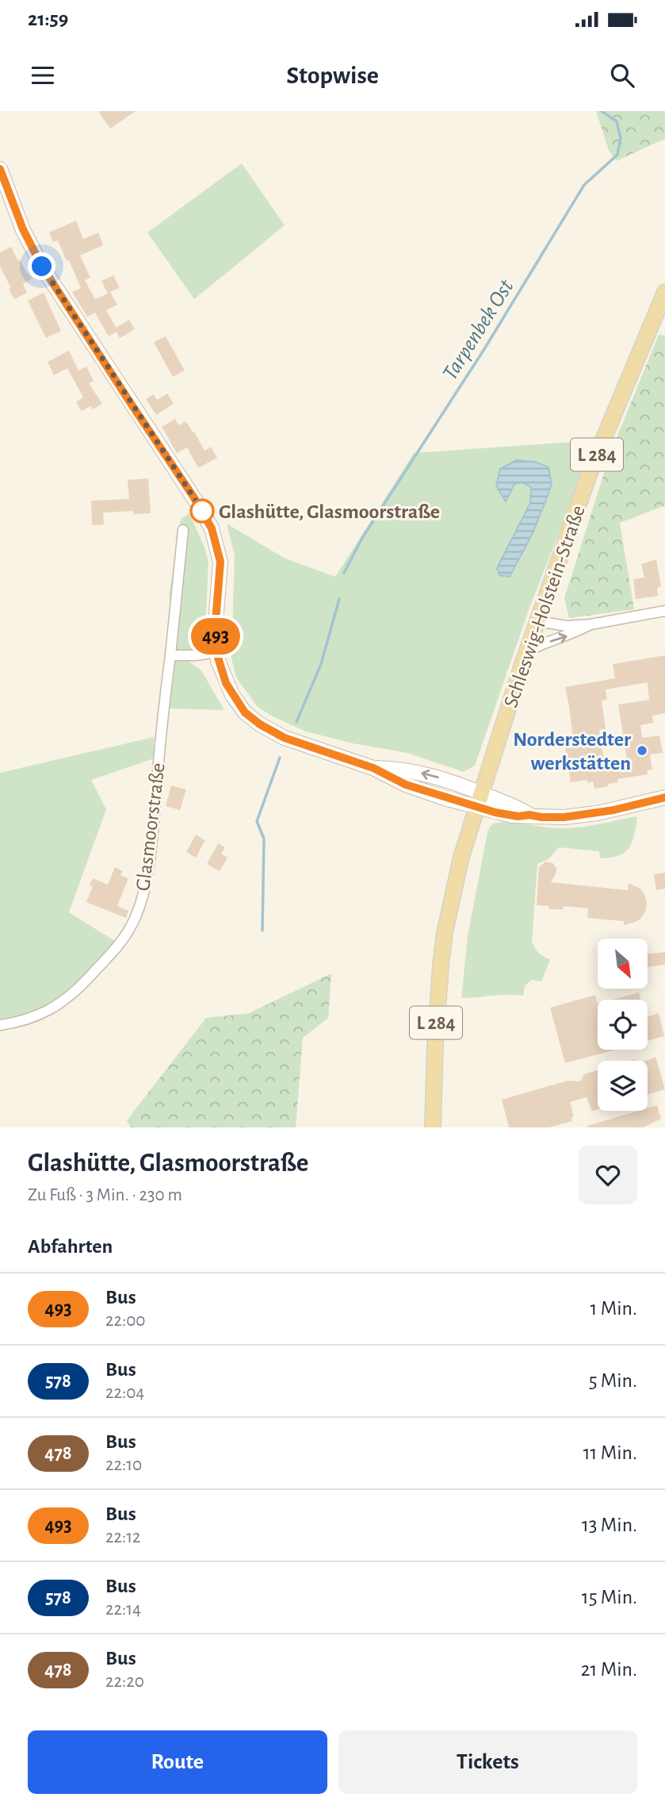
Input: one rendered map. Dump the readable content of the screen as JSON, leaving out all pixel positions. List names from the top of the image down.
{
  "streets": {
    "main road": ["L 284", "Schleswig-Holstein-Straße"],
    "street": ["Glasmoorstraße"]
  },
  "water": ["Tarpenbek Ost"],
  "places": ["Glashütte, Glasmoorstraße", "Norderstedter werkstätten"],
  "lines": ["bus line 493"],
  "north": "bottom right",
  "page": {
    "status": "21:59",
    "header": "Stopwise",
    "on_map": "493",
    "heading": [
      ["Glashütte, Glasmoorstraße", "Zu Fuß · 3 Min. · 230 m"],
      "Abfahrten"
    ],
    "list": [
      {
        "mark": "493",
        "name": "Bus",
        "note": "22:00",
        "value": "1 Min."
      },
      {
        "mark": "578",
        "name": "Bus",
        "note": "22:04",
        "value": "5 Min."
      },
      {
        "mark": "478",
        "name": "Bus",
        "note": "22:10",
        "value": "11 Min."
      },
      {
        "mark": "493",
        "name": "Bus",
        "note": "22:12",
        "value": "13 Min."
      },
      {
        "mark": "578",
        "name": "Bus",
        "note": "22:14",
        "value": "15 Min."
      },
      {
        "mark": "478",
        "name": "Bus",
        "note": "22:20",
        "value": "21 Min."
      }
    ],
    "buttons": ["Route", "Tickets"]
  }
}
